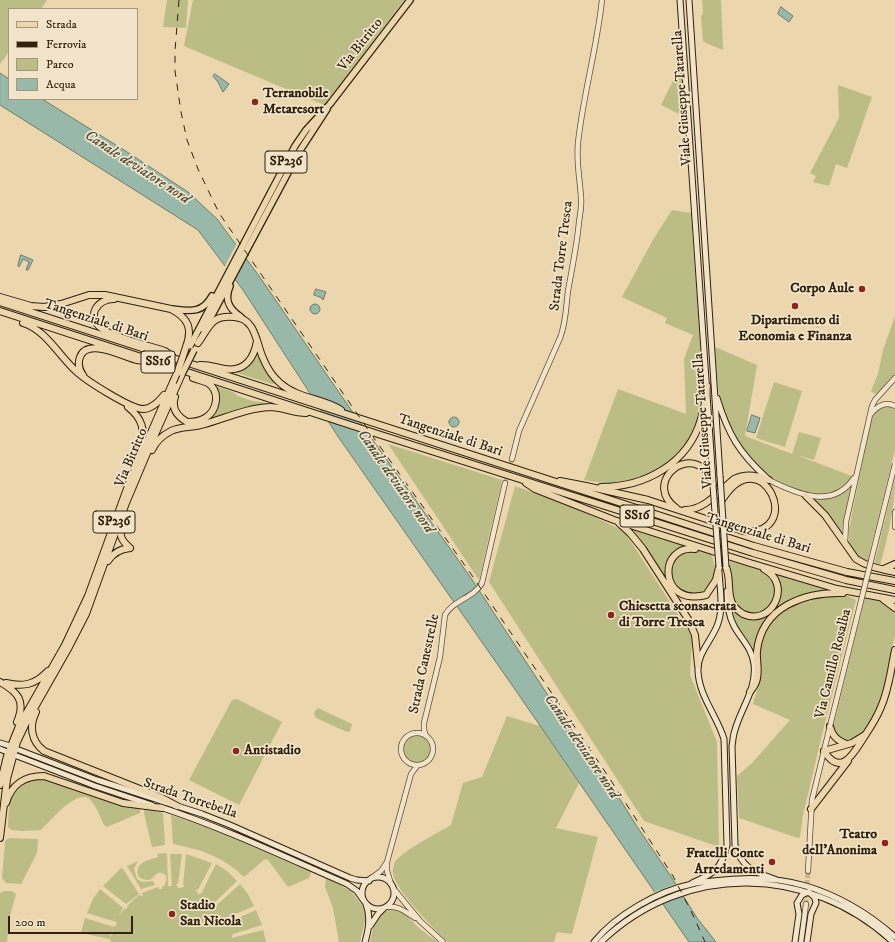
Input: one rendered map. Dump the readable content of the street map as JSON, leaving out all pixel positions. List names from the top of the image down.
{
  "streets": {
    "highway": [
      "Via Bitritto",
      "SP236",
      "Tangenziale di Bari",
      "SS16"
    ],
    "main road": ["Viale Giuseppe Tatarella", "Strada Torrebella"],
    "street": ["Strada Torre Tresca", "Strada Canestrelle", "Via Camillo Rosalba"]
  },
  "crossings": [
    ["Via Bitritto", "Tangenziale di Bari"],
    ["Viale Giuseppe Tatarella", "SS16"],
    ["Tangenziale di Bari", "SS16"]
  ],
  "water": ["Canale deviatore nord"],
  "places": [
    "Terranobile Metaresort",
    "Corpo Aule",
    "Dipartimento di Economia e Finanza",
    "Chiesetta sconsacrata di Torre Tresca",
    "Antistadio",
    "Teatro dell'Anonima",
    "Fratelli Conte Arredamenti",
    "Stadio San Nicola"
  ],
  "legend": [
    "Strada",
    "Ferrovia",
    "Parco",
    "Acqua"
  ],
  "scale_bar": "200 m"
}
